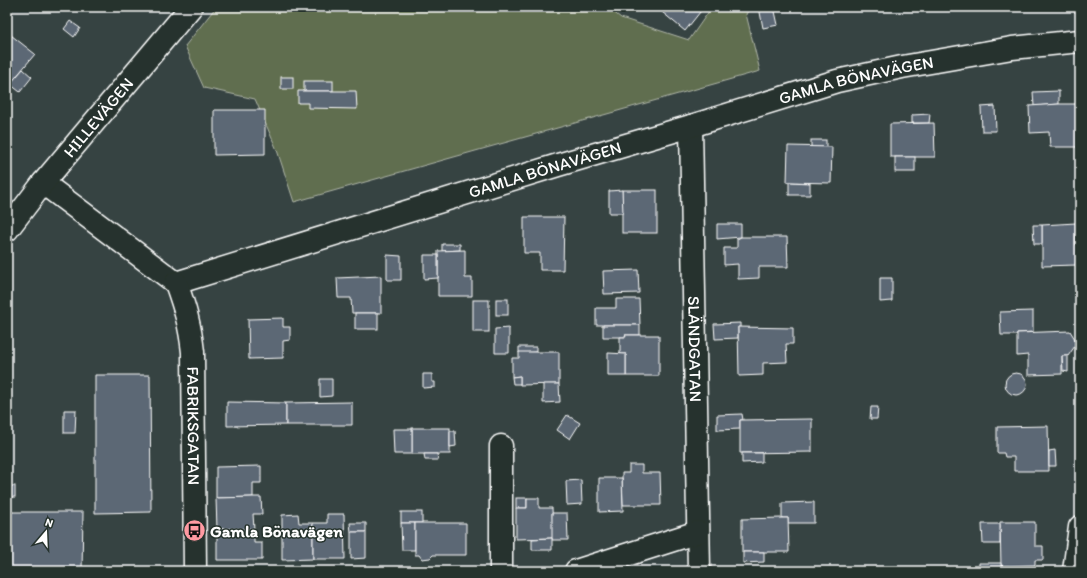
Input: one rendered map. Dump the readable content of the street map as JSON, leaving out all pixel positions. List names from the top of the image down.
{
  "streets": {
    "street": [
      "GAMLA BÖNAVÄGEN",
      "HILLEVÄGEN",
      "SLÄNDGATAN",
      "FABRIKSGATAN"
    ]
  },
  "crossings": [
    ["GAMLA BÖNAVÄGEN", "SLÄNDGATAN"],
    ["GAMLA BÖNAVÄGEN", "FABRIKSGATAN"]
  ],
  "places": {
    "bus stop": ["Gamla Bönavägen"]
  },
  "north": "top"
}
